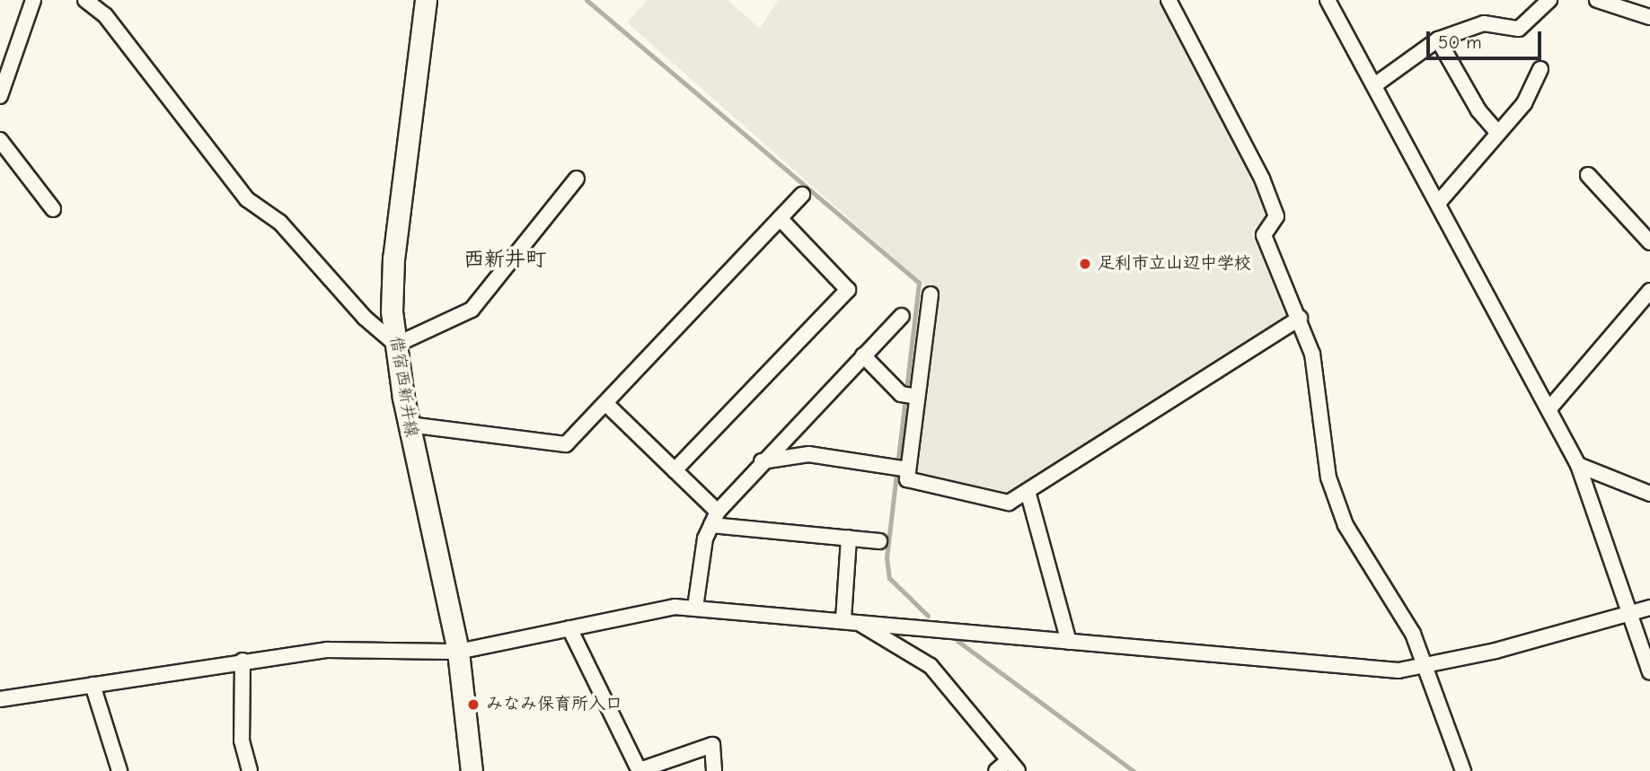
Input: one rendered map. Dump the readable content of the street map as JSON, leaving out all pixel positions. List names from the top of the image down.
{
  "streets": {
    "main road": ["借宿西新井線"]
  },
  "districts": ["西新井町"],
  "places": ["足利市立山辺中学校", "みなみ保育所入口"],
  "scale_bar": "50 m"
}
